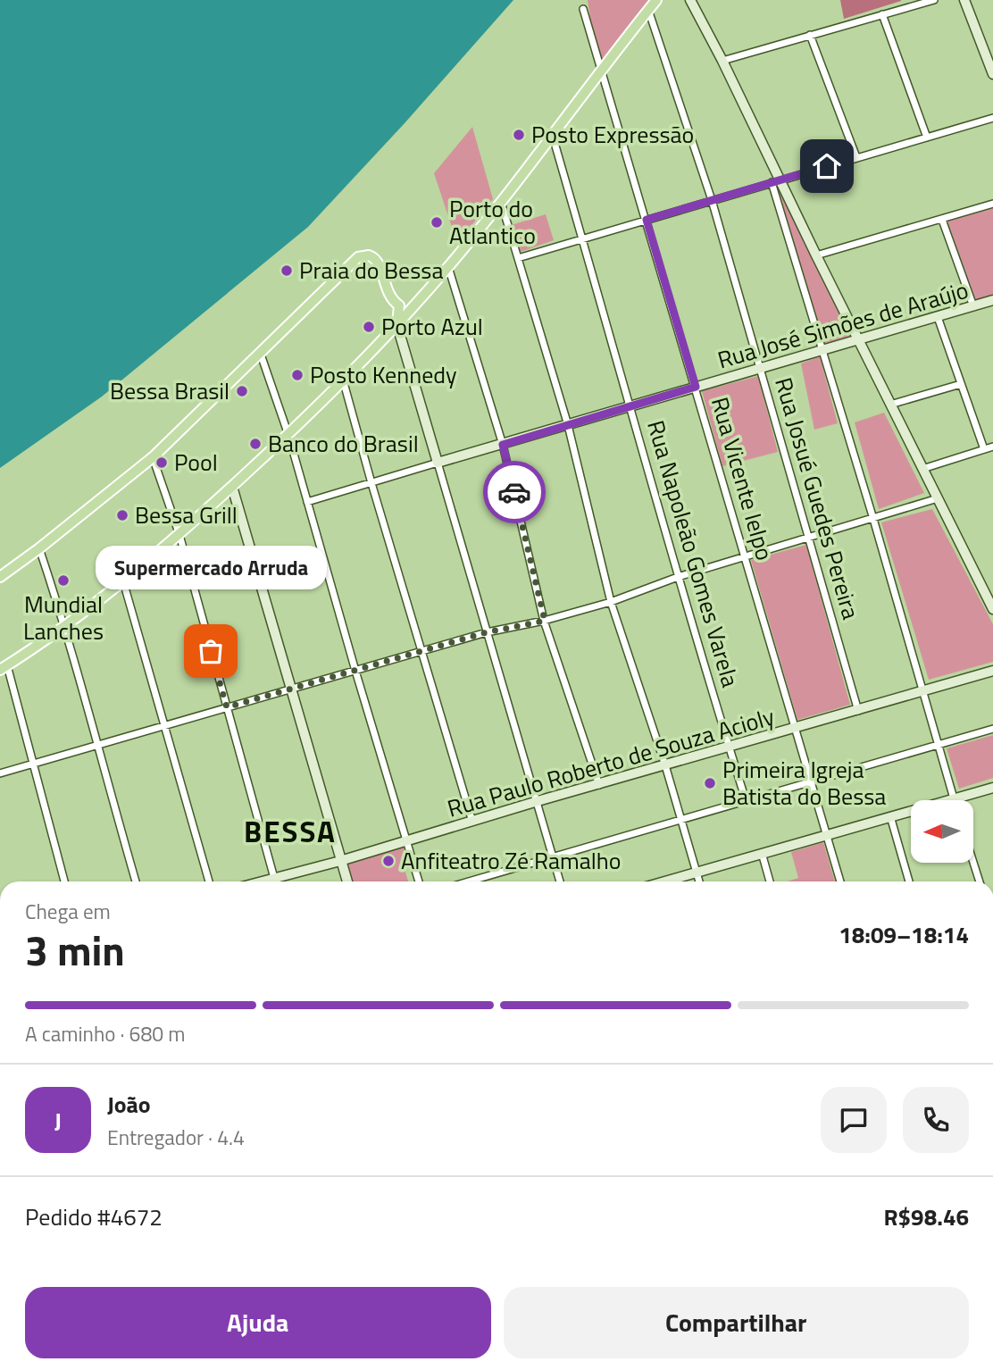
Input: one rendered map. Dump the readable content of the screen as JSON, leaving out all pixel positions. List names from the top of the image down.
{
  "streets": {
    "street": [
      "Rua José Simões de Araújo",
      "Rua Vicente Ielpo",
      "Rua Josué Guedes Pereira",
      "Rua Napoleão Gomes Varela",
      "Rua Paulo Roberto de Souza Acioly"
    ]
  },
  "crossings": [
    ["Rua José Simões de Araújo", "Rua Vicente Ielpo"],
    ["Rua José Simões de Araújo", "Rua Josué Guedes Pereira"],
    ["Rua José Simões de Araújo", "Rua Napoleão Gomes Varela"],
    ["Rua Vicente Ielpo", "Rua Paulo Roberto de Souza Acioly"],
    ["Rua Josué Guedes Pereira", "Rua Paulo Roberto de Souza Acioly"],
    ["Rua Napoleão Gomes Varela", "Rua Paulo Roberto de Souza Acioly"]
  ],
  "districts": ["BESSA"],
  "places": [
    "Posto Expressão",
    "Porto do Atlantico",
    "Praia do Bessa",
    "Porto Azul",
    "Posto Kennedy",
    "Bessa Brasil",
    "Banco do Brasil",
    "Pool",
    "Bessa Grill",
    "Mundial Lanches",
    "Supermercado Arruda",
    "Primeira Igreja Batista do Bessa",
    "Anfiteatro Zé Ramalho"
  ],
  "north": "left",
  "page": {
    "bubble": "Supermercado Arruda",
    "heading": ["3 min", "Chega em", "18:09–18:14"],
    "panel": [
      "João",
      "Entregador · 4.4",
      "Pedido #4672",
      "R$98.46"
    ],
    "bar": "A caminho · 680 m",
    "round": "J",
    "buttons": ["Ajuda", "Compartilhar"]
  }
}
